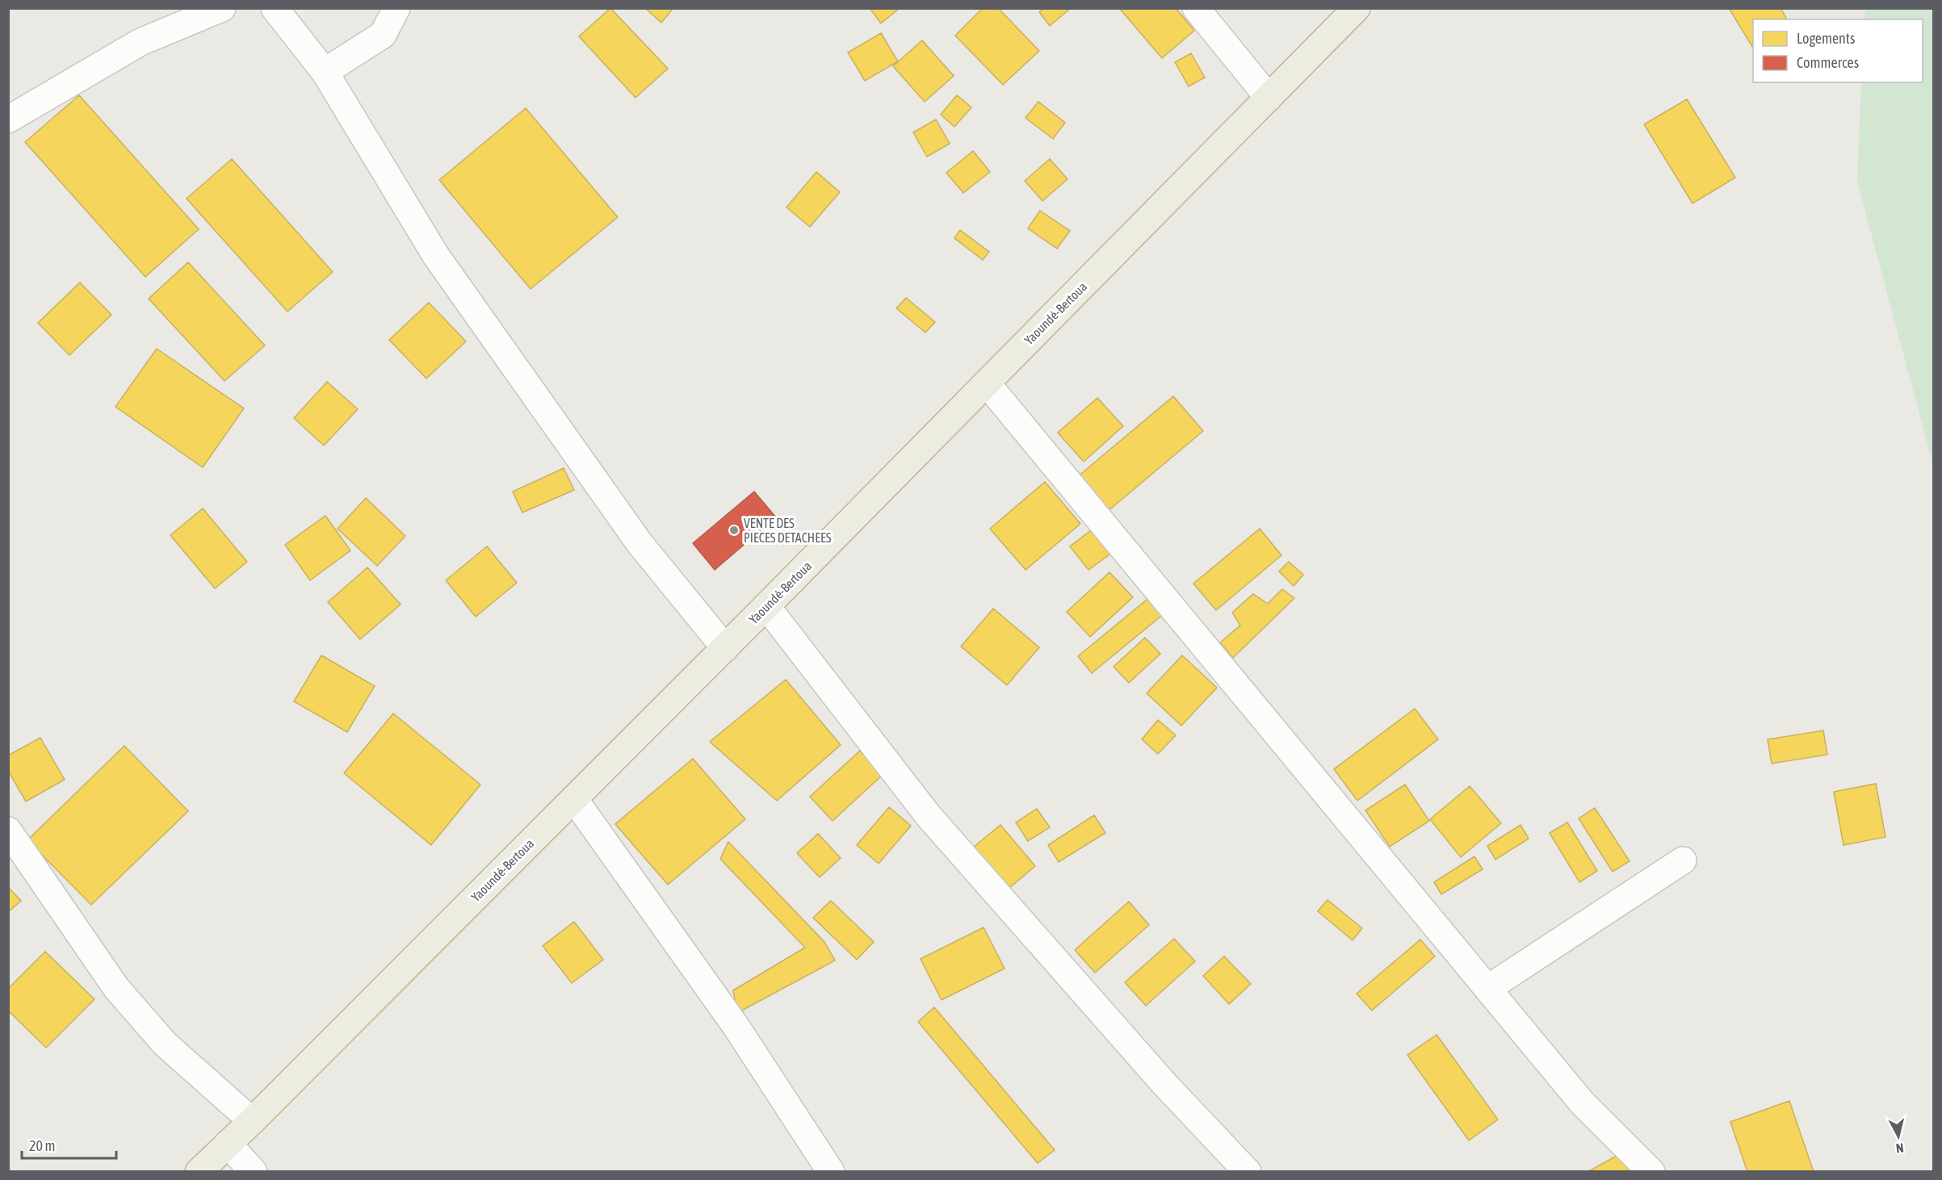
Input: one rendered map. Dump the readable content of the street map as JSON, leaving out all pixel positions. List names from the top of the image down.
{
  "streets": {
    "highway": ["Yaoundé-Bertoua"]
  },
  "places": ["VENTE DES PIECES DETACHEES"],
  "legend": ["Logements", "Commerces"],
  "scale_bar": "20 m",
  "north": "bottom"
}
